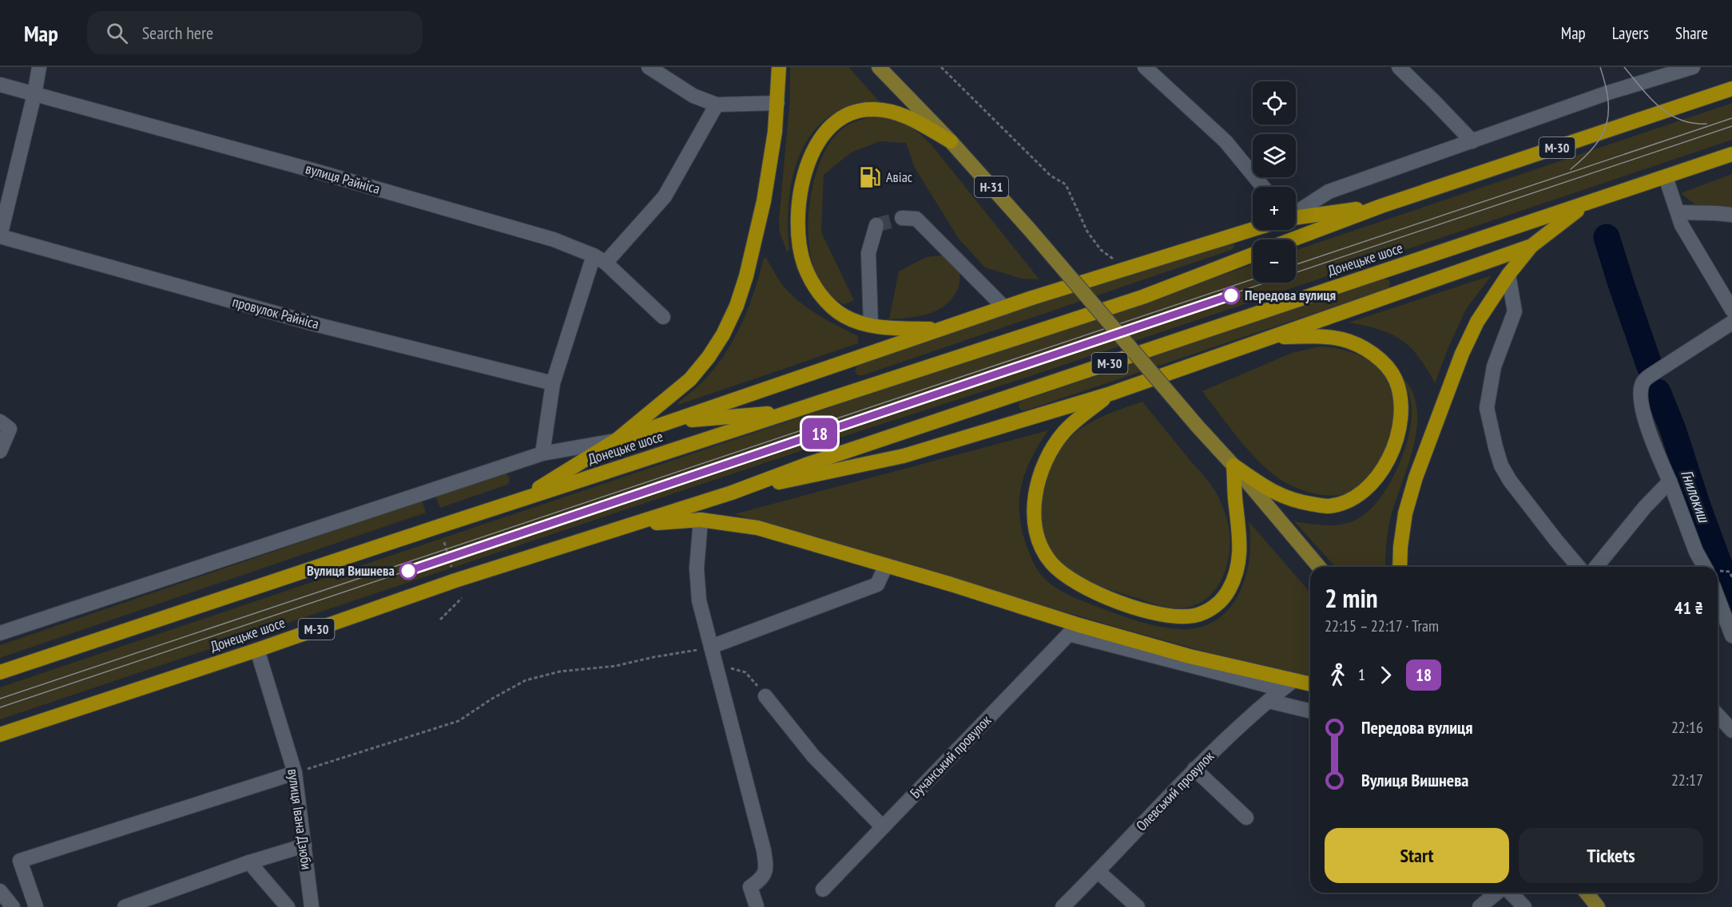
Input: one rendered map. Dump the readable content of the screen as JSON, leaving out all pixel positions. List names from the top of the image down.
{
  "streets": {
    "highway": ["М-30", "Донецьке шосе"],
    "main road": ["Н-31"],
    "street": [
      "вулиця Райніса",
      "провулок Райніса",
      "Бучанський провулок",
      "Олевський провулок",
      "вулиця Івана Дзюби"
    ]
  },
  "crossings": [
    ["Донецьке шосе", "вулиця Івана Дзюби"]
  ],
  "water": ["Гнилокиш"],
  "places": {
    "fuel station": ["Авіас"],
    "other": ["Передова вулиця", "Вулиця Вишнева"]
  },
  "lines": ["tram line 18"],
  "page": {
    "header": "Map",
    "search": "Search here",
    "nav": ["Map", "Layers", "Share"],
    "on_map": "18",
    "map_buttons": ["+", "−"],
    "heading": ["2 min", "22:15 – 22:17 · Tram", "41 ₴"],
    "legs": ["1", "18"],
    "list": [
      {
        "name": "Передова вулиця",
        "value": "22:16"
      },
      {
        "name": "Вулиця Вишнева",
        "value": "22:17"
      }
    ],
    "buttons": ["Start", "Tickets"]
  }
}
